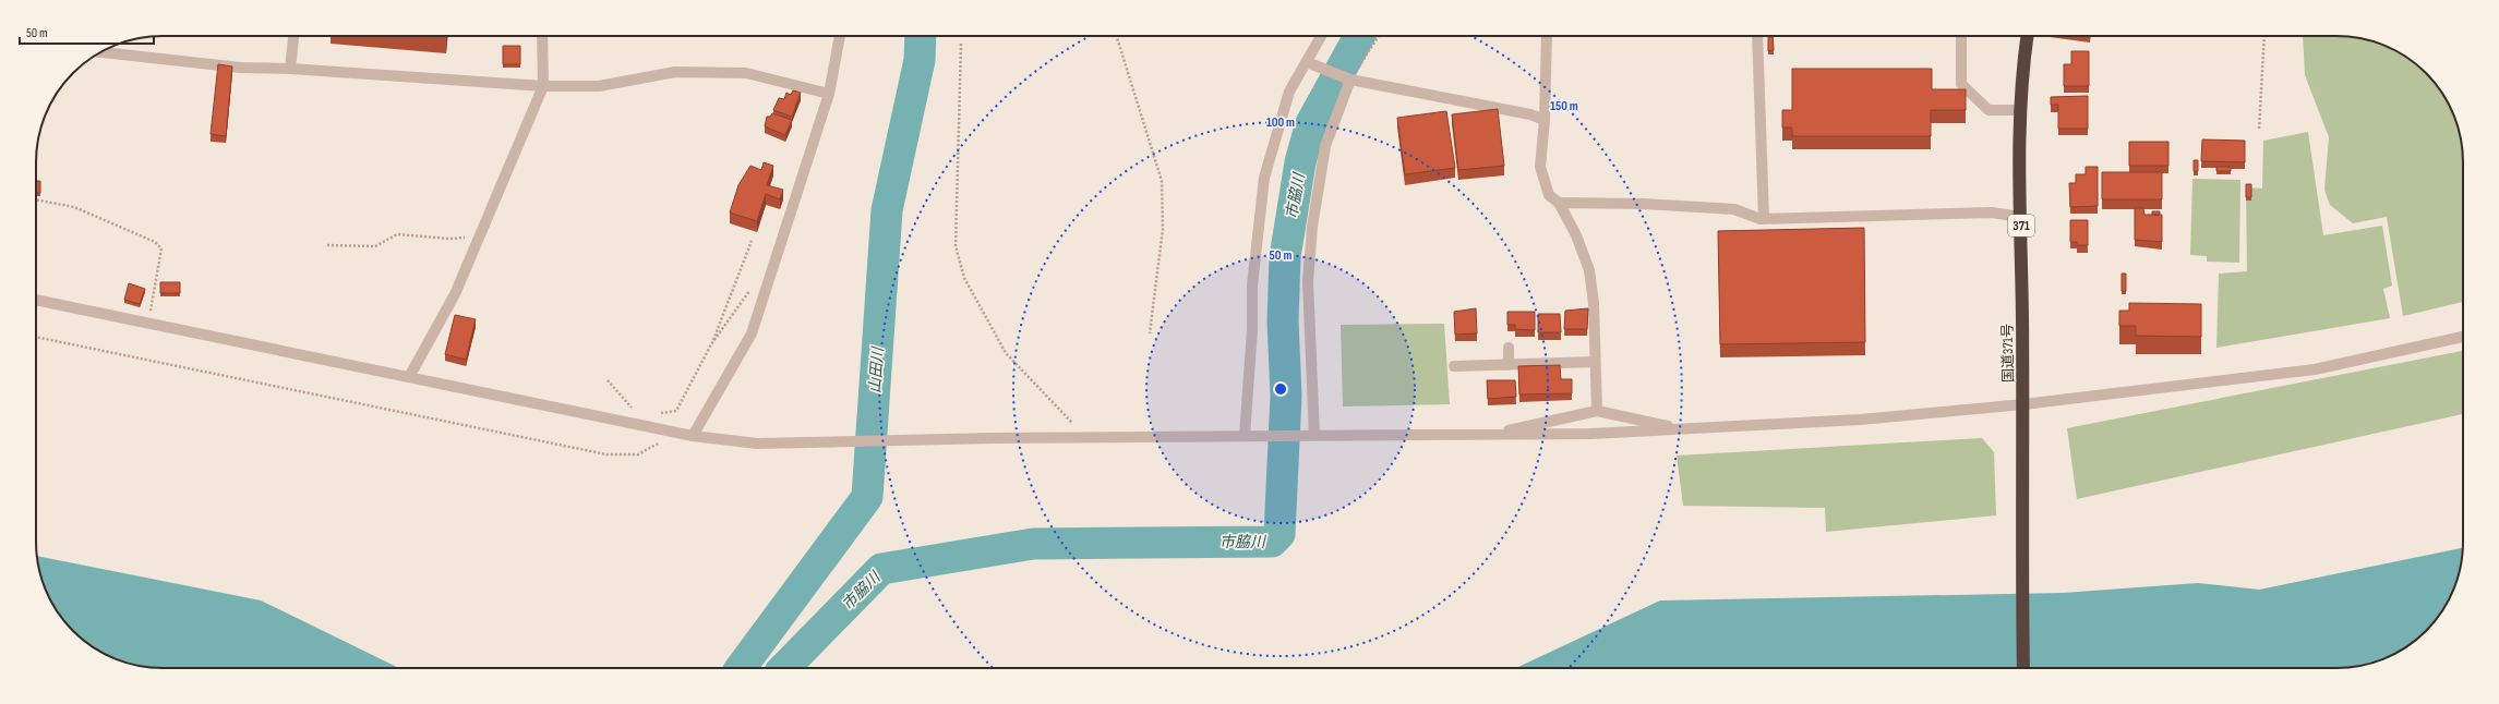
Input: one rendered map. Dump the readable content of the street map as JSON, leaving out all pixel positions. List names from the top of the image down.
{
  "streets": {
    "highway": ["371", "国道371号"]
  },
  "water": ["市脇川", "山田川"],
  "scale_bar": "50 m",
  "rings": ["150 m", "100 m", "50 m"]
}
